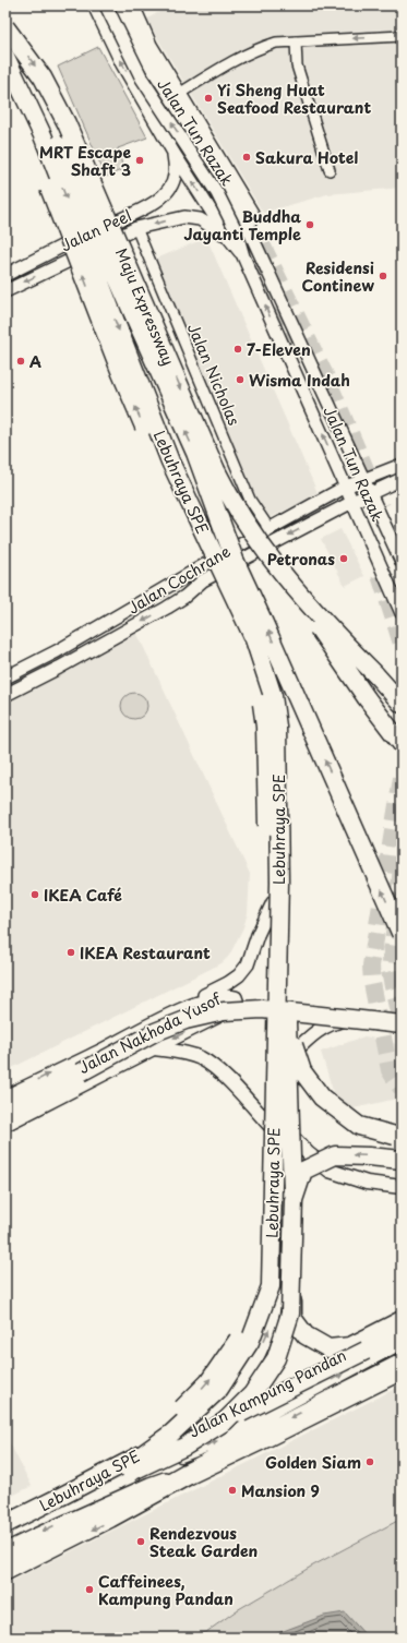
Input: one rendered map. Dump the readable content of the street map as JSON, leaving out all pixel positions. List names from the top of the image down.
{
  "streets": {
    "highway": ["Maju Expressway", "Lebuhraya SPE"],
    "main road": ["Jalan Kampung Pandan"],
    "street": [
      "Jalan Tun Razak",
      "Jalan Peel",
      "Jalan Nicholas",
      "Jalan Cochrane",
      "Jalan Nakhoda Yusof"
    ]
  },
  "crossings": [
    ["Jalan Tun Razak", "Jalan Peel"],
    ["Jalan Tun Razak", "Jalan Cochrane"],
    ["Jalan Peel", "Jalan Nicholas"],
    ["Jalan Nicholas", "Jalan Cochrane"],
    ["Lebuhraya SPE", "Jalan Kampung Pandan"]
  ],
  "places": [
    "Yi Sheng Huat Seafood Restaurant",
    "Sakura Hotel",
    "MRT Escape Shaft 3",
    "Buddha Jayanti Temple",
    "Residensi Continew",
    "7-Eleven",
    "A",
    "Wisma Indah",
    "Petronas",
    "IKEA Café",
    "IKEA Restaurant",
    "Golden Siam",
    "Mansion 9",
    "Rendezvous Steak Garden",
    "Caffeinees, Kampung Pandan"
  ]
}
